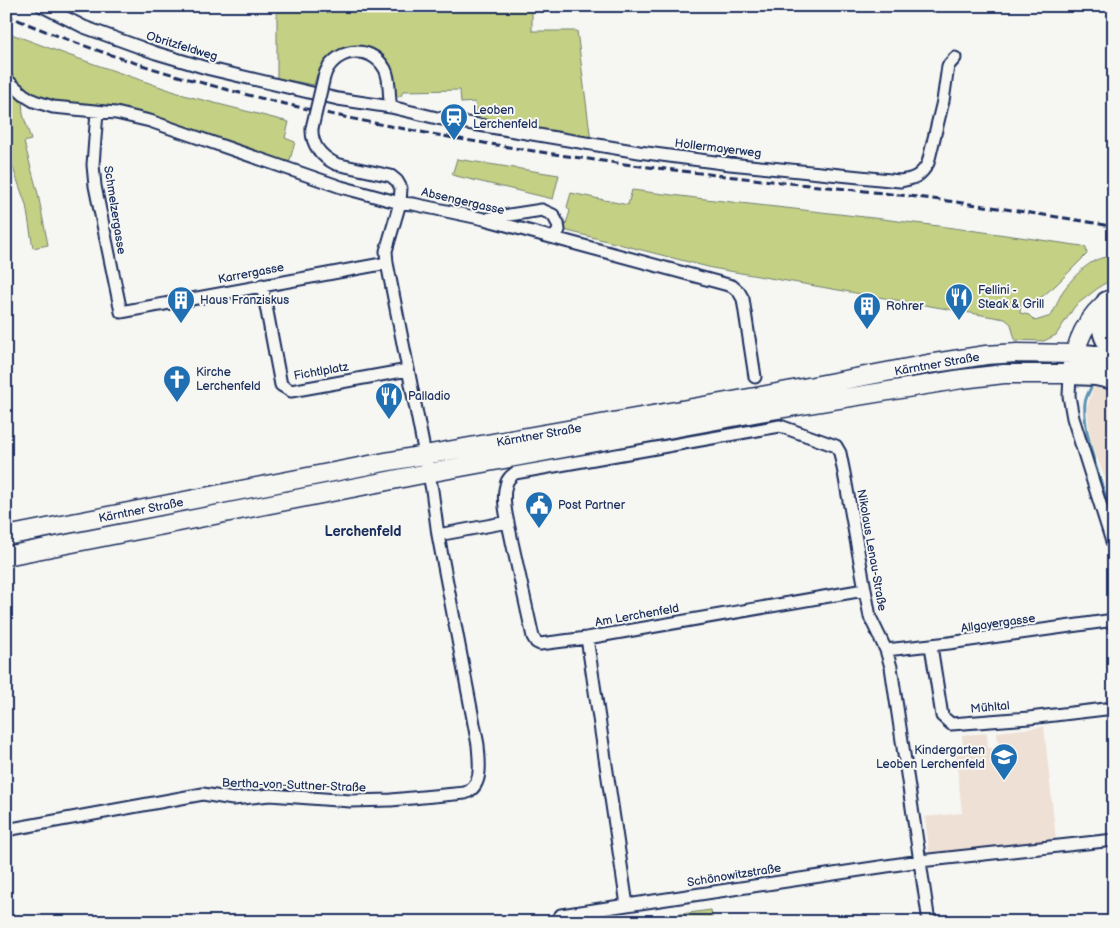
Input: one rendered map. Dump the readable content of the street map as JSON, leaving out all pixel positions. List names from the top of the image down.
{
  "streets": {
    "main road": ["Kärntner Straße"],
    "street": [
      "Obritzfeldweg",
      "Hollermayerweg",
      "Absengergasse",
      "Schmelzergasse",
      "Karrergasse",
      "Fichtlplatz",
      "Nikolaus Lenau-Straße",
      "Am Lerchenfeld",
      "Allgayergasse",
      "Mühltal",
      "Bertha-von-Suttner-Straße",
      "Schönowitzstraße"
    ]
  },
  "crossings": [
    ["Obritzfeldweg", "Hollermayerweg"],
    ["Absengergasse", "Schmelzergasse"],
    ["Schmelzergasse", "Karrergasse"],
    ["Karrergasse", "Fichtlplatz"],
    ["Nikolaus Lenau-Straße", "Am Lerchenfeld"],
    ["Nikolaus Lenau-Straße", "Allgayergasse"],
    ["Nikolaus Lenau-Straße", "Schönowitzstraße"],
    ["Allgayergasse", "Mühltal"]
  ],
  "districts": ["Lerchenfeld"],
  "places": {
    "station": ["Leoben Lerchenfeld"],
    "restaurant": ["Fellini - Steak & Grill", "Palladio"],
    "building": ["Haus Franziskus", "Rohrer"],
    "church": ["Kirche Lerchenfeld"],
    "public building": ["Post Partner"],
    "school or university": ["Kindergarten Leoben Lerchenfeld"]
  }
}
